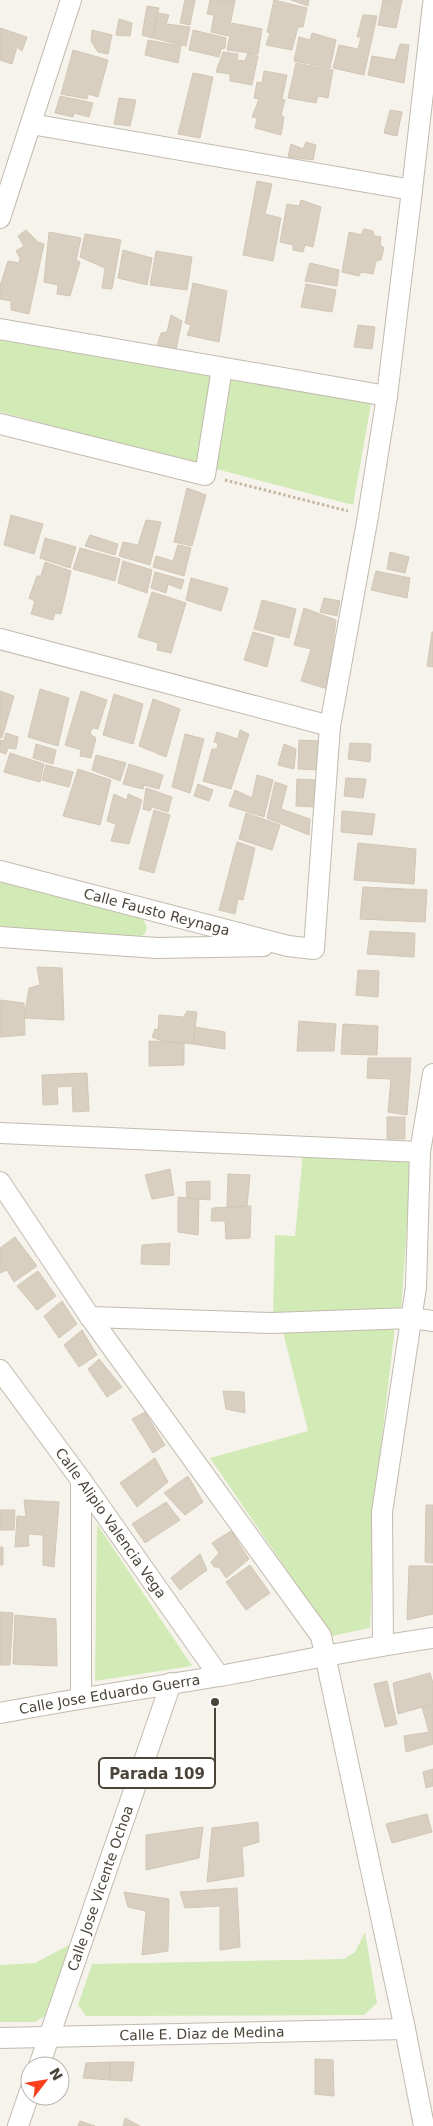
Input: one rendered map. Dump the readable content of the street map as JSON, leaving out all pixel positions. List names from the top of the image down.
{
  "streets": {
    "street": [
      "Calle Fausto Reynaga",
      "Calle Alipio Valencia Vega",
      "Calle Jose Eduardo Guerra",
      "Calle Jose Vicente Ochoa",
      "Calle E. Diaz de Medina"
    ]
  },
  "crossings": [
    ["Calle Alipio Valencia Vega", "Calle Jose Eduardo Guerra"],
    ["Calle Jose Eduardo Guerra", "Calle Jose Vicente Ochoa"],
    ["Calle Jose Vicente Ochoa", "Calle E. Diaz de Medina"]
  ],
  "places": ["Parada 109"],
  "north": "top right"
}
